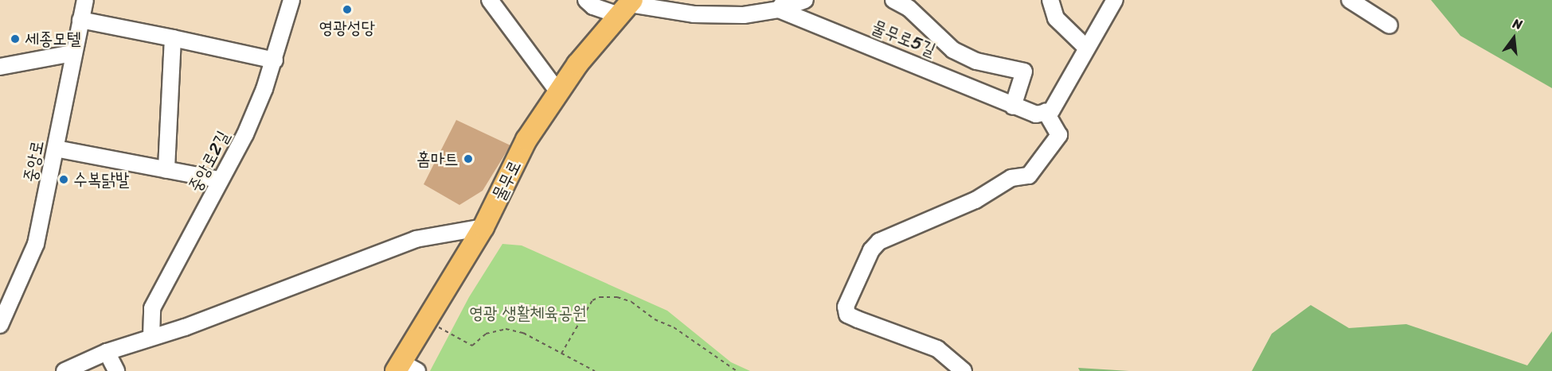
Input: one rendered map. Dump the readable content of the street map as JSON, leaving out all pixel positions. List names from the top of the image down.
{
  "streets": {
    "main road": ["물무로"],
    "street": ["물무로5길", "중앙로", "중앙로2길"]
  },
  "parks": ["영광 생활체육공원"],
  "places": [
    "영광성당",
    "세종모텔",
    "홈마트",
    "수복닭발"
  ],
  "north": "top"
}
